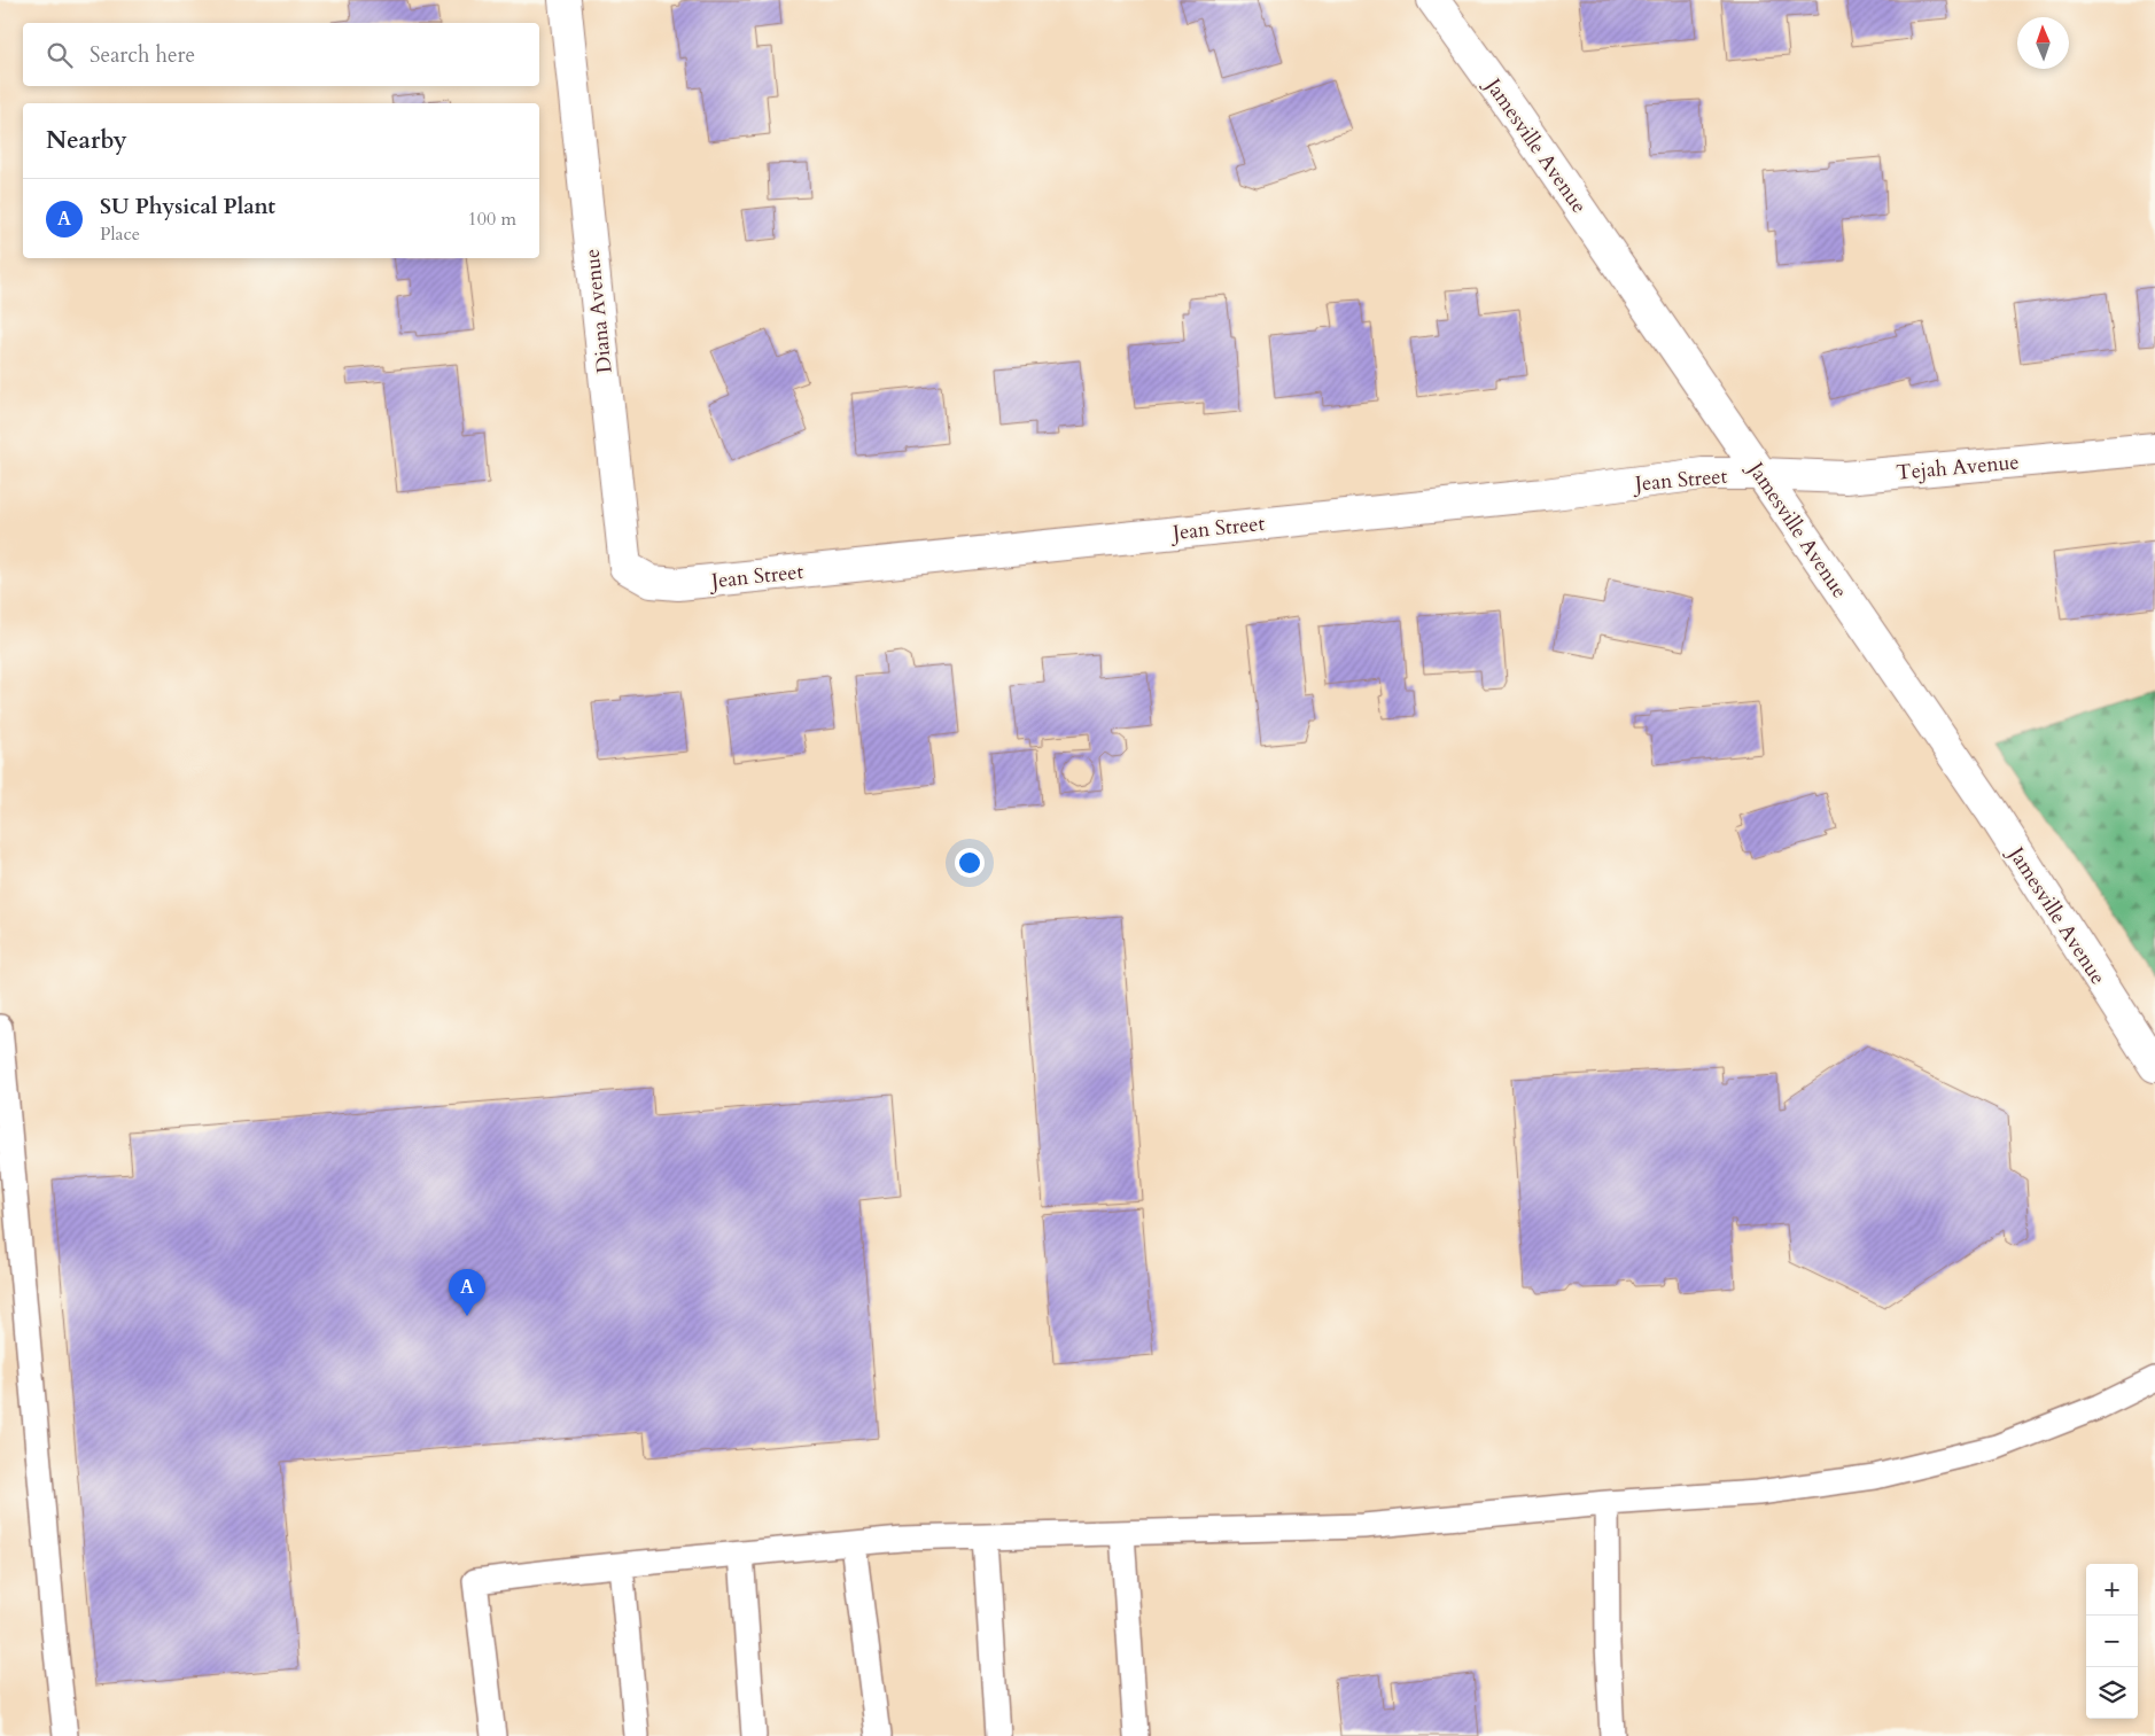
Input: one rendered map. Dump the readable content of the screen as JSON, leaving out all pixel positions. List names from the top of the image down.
{
  "streets": {
    "street": [
      "Jamesville Avenue",
      "Diana Avenue",
      "Tejah Avenue",
      "Jean Street"
    ]
  },
  "crossings": [
    ["Jamesville Avenue", "Tejah Avenue"],
    ["Jamesville Avenue", "Jean Street"],
    ["Diana Avenue", "Jean Street"],
    ["Tejah Avenue", "Jean Street"]
  ],
  "north": "top",
  "page": {
    "search": "Search here",
    "heading": "Nearby",
    "list": [
      {
        "mark": "A",
        "name": "SU Physical Plant",
        "note": "Place",
        "value": "100 m"
      }
    ],
    "pins": "A",
    "map_buttons": ["+", "−"]
  }
}
